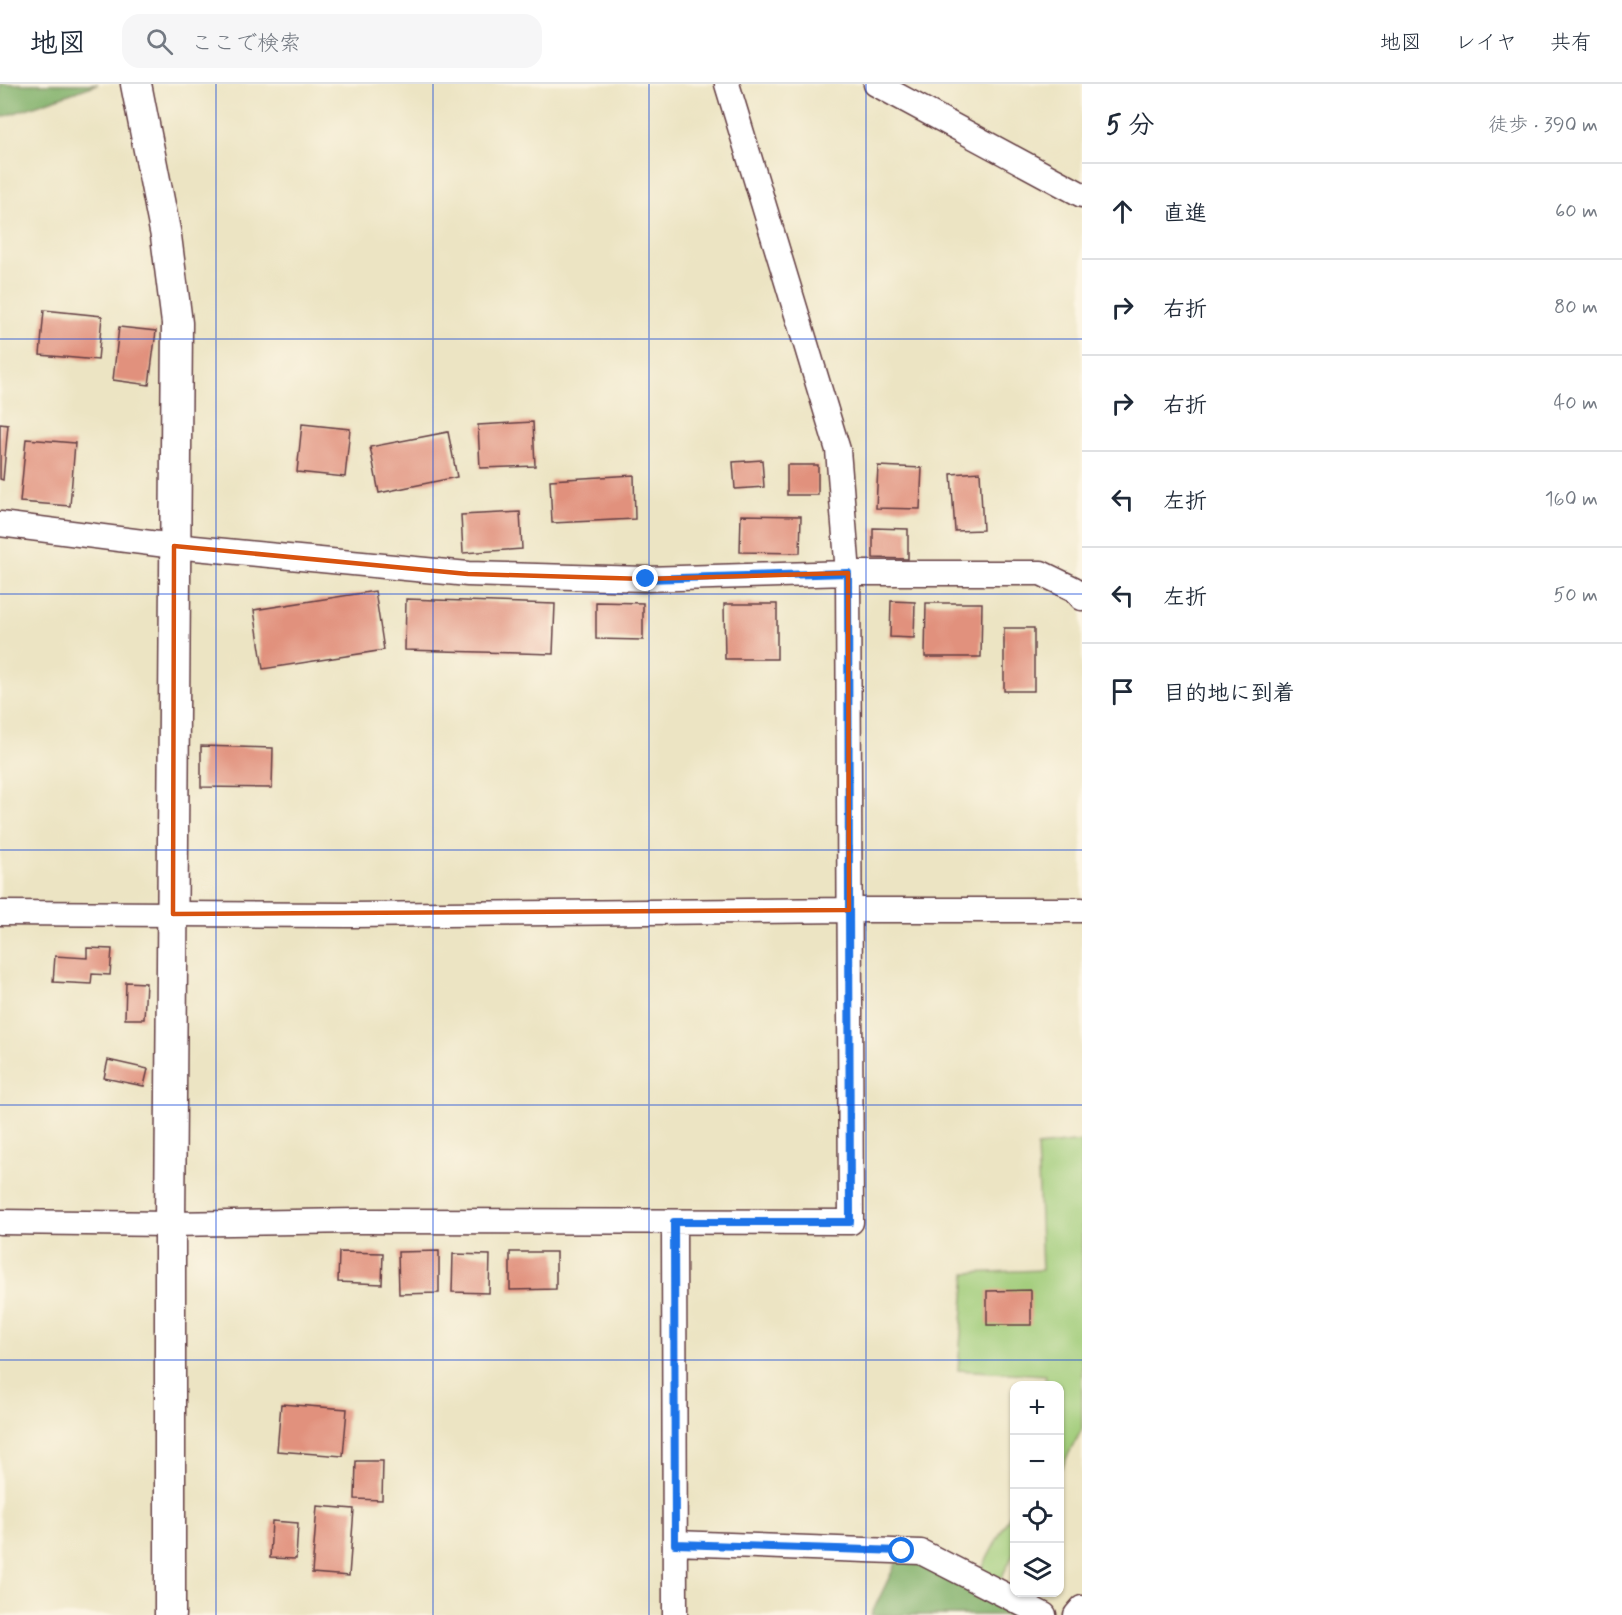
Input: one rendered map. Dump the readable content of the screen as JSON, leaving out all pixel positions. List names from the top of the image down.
{
  "page": {
    "header": "地図",
    "search": "ここで検索",
    "nav": ["地図", "レイヤ", "共有"],
    "heading": ["5 分", "徒歩 · 390 m"],
    "list": [
      ["直進", "60 m"],
      ["右折", "80 m"],
      ["右折", "40 m"],
      ["左折", "160 m"],
      ["左折", "50 m"],
      "目的地に到着"
    ],
    "map_buttons": ["+", "−"]
  }
}
